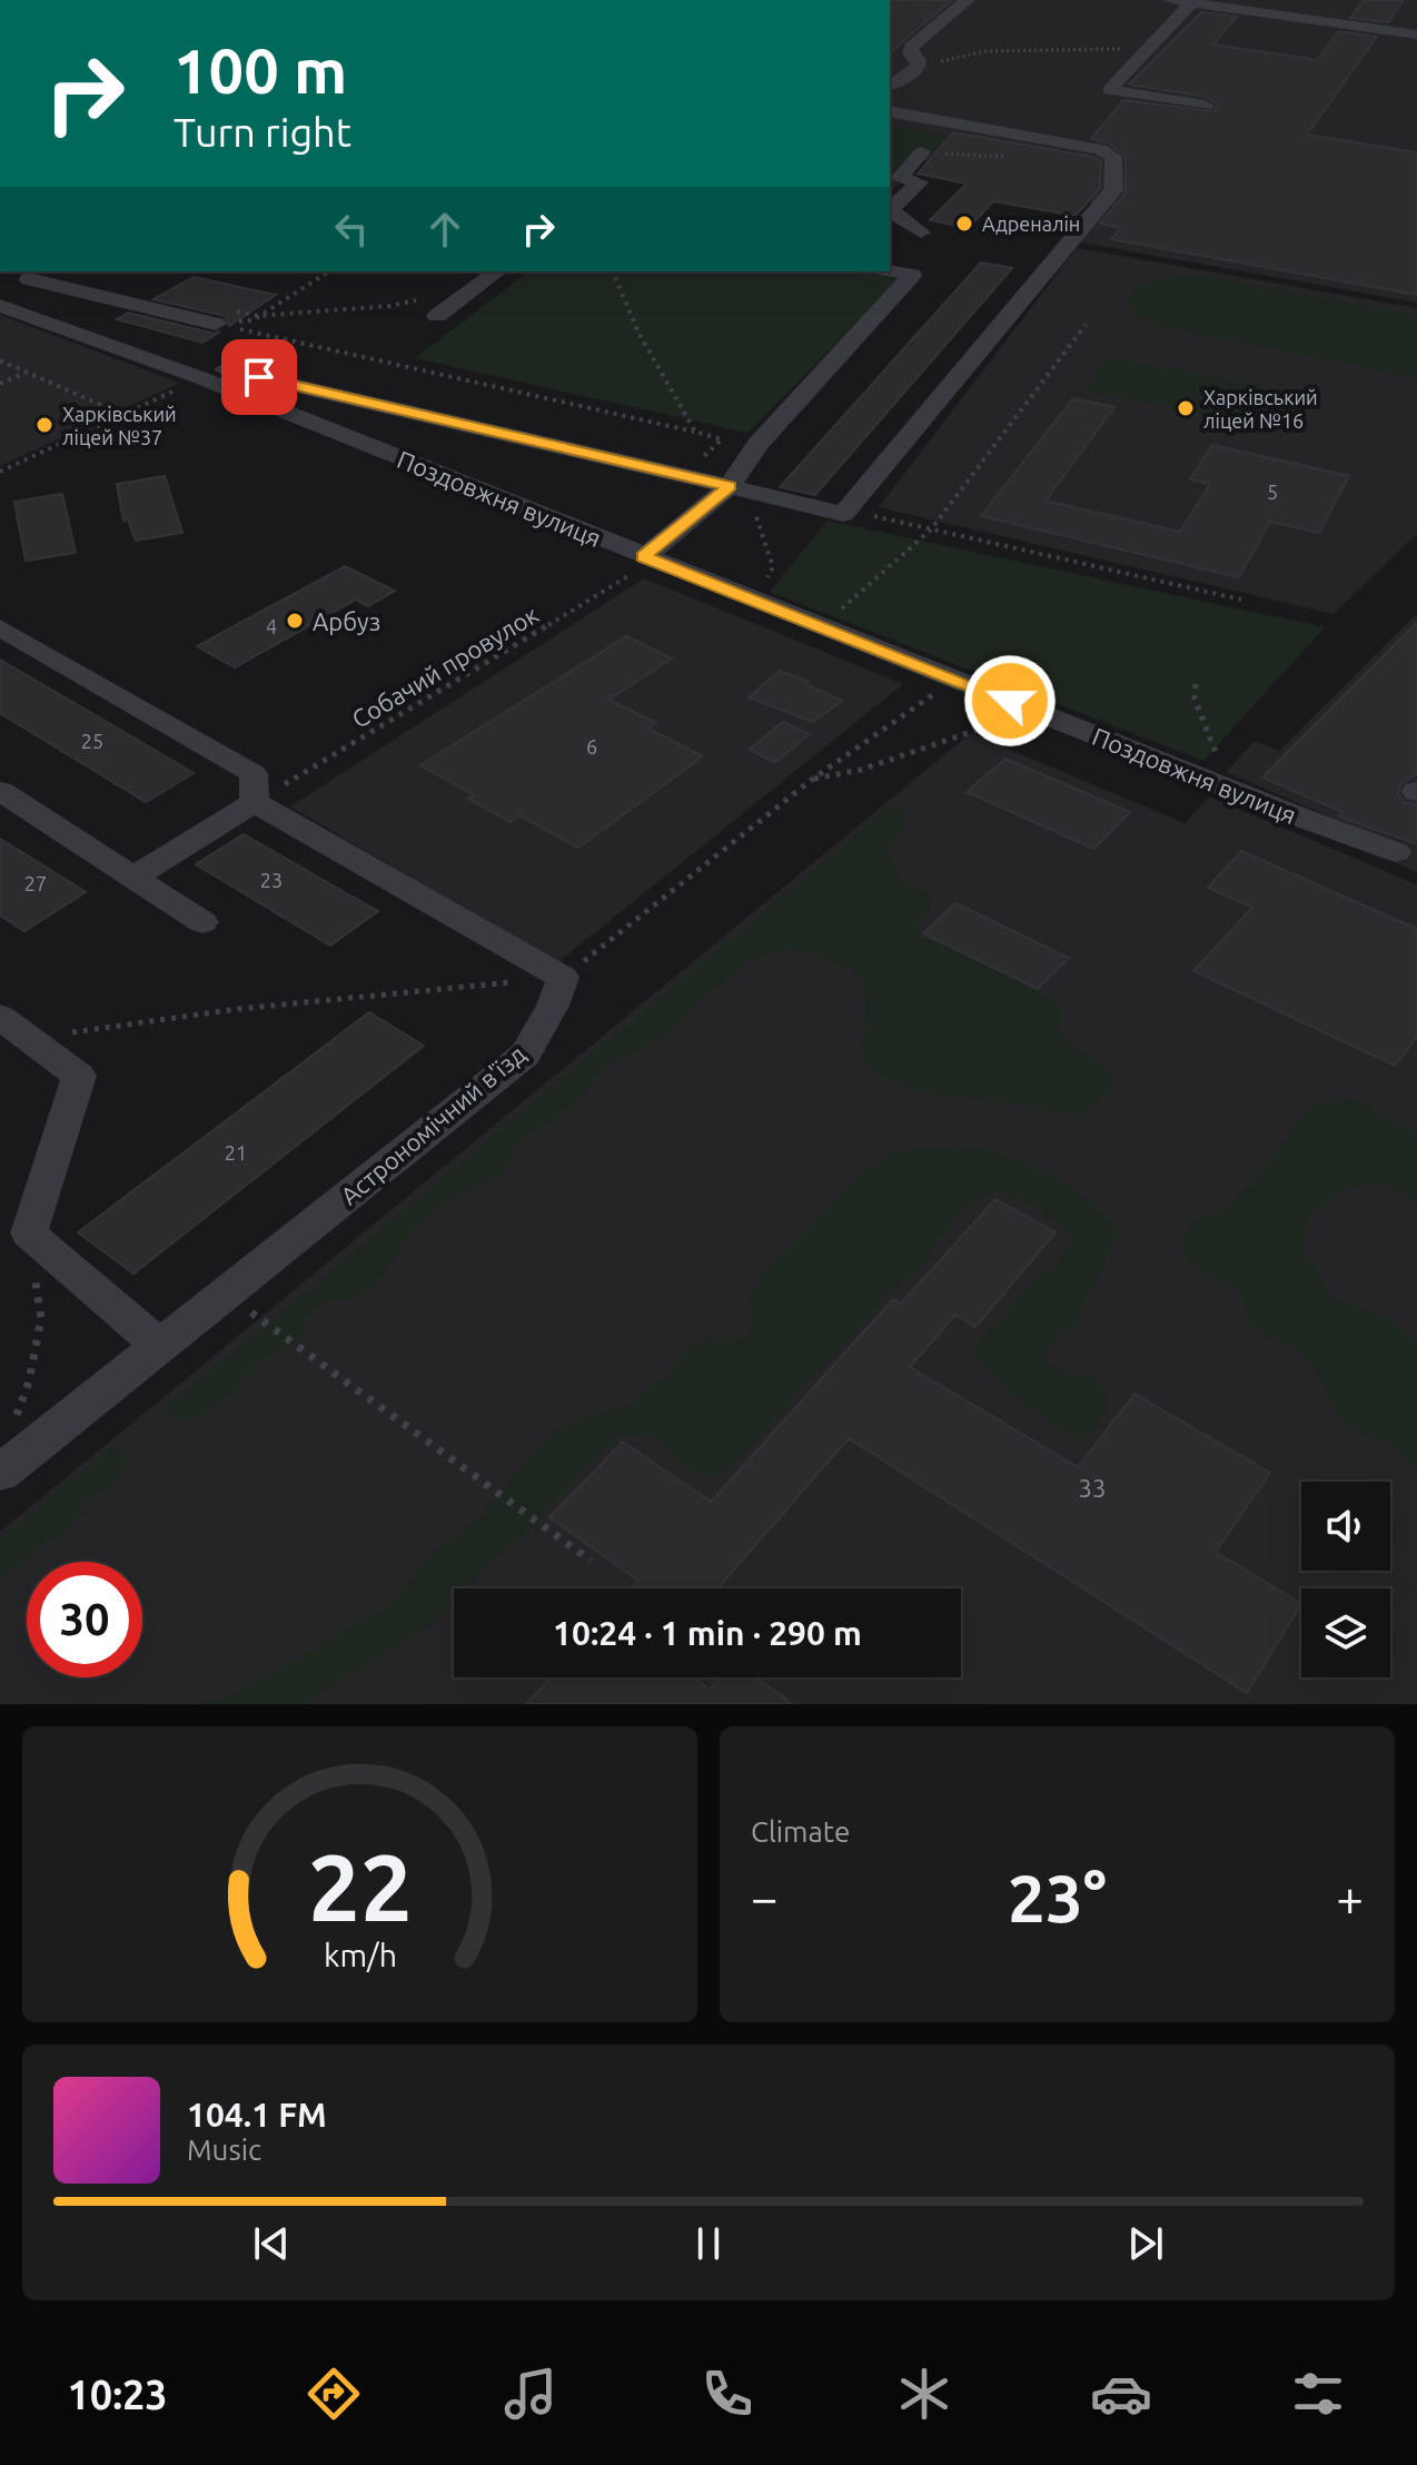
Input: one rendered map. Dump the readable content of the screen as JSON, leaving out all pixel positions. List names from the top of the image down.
{
  "streets": {
    "street": ["Поздовжня вулиця", "Астрономічний в'їзд"],
    "path": ["Собачий провулок"]
  },
  "crossings": [
    ["Поздовжня вулиця", "Собачий провулок"]
  ],
  "places": [
    "Адреналін",
    "Харківський ліцей №16",
    "Харківський ліцей №37",
    "Арбуз"
  ],
  "house_numbers": [
    "5",
    "4",
    "25",
    "6",
    "23",
    "27",
    "21",
    "33"
  ],
  "page": {
    "turn": ["100 m", "Turn right"],
    "limit": "30",
    "trip": "10:24 · 1 min · 290 m",
    "tile": "Climate",
    "heat": ["−", "23°", "+"],
    "song": ["104.1 FM", "Music"],
    "tabs": "10:23",
    "gauge": ["22", "km/h"]
  }
}
